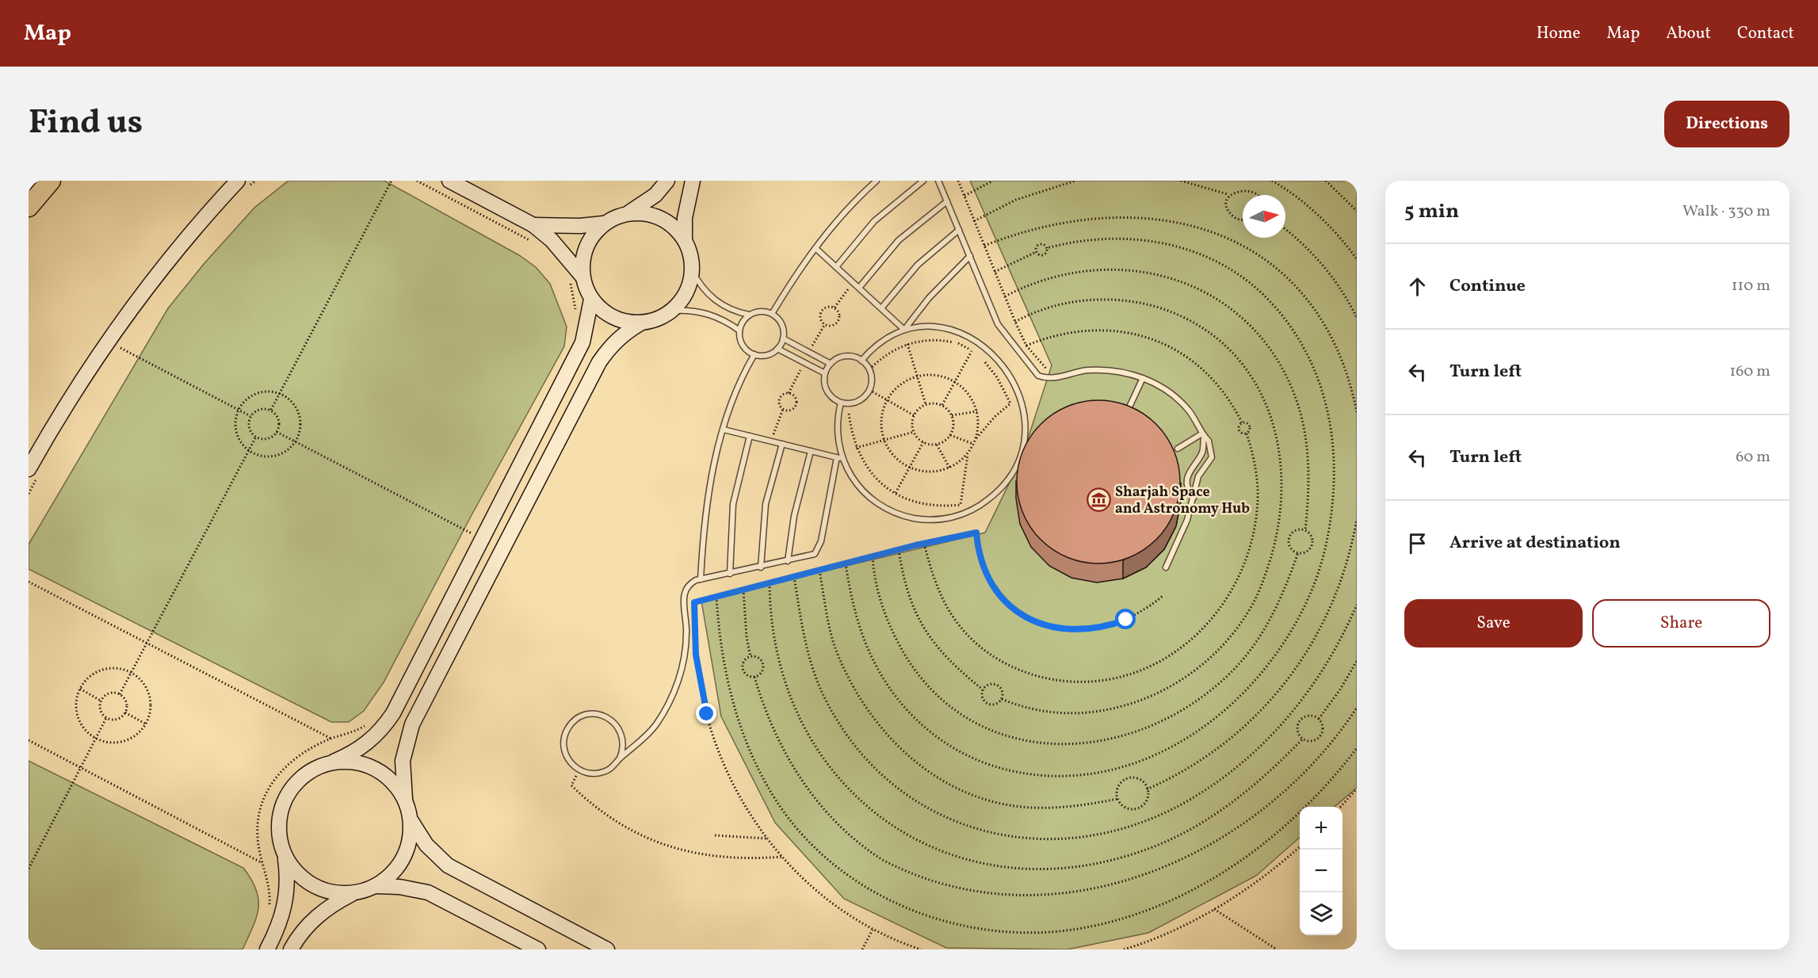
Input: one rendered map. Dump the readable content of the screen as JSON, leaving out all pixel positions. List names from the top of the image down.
{
  "places": {
    "museum": ["Sharjah Space and Astronomy Hub"]
  },
  "north": "right",
  "page": {
    "header": "Map",
    "nav": [
      "Home",
      "Map",
      "About",
      "Contact"
    ],
    "title": "Find us",
    "buttons": [
      "Directions",
      ["Save", "Share"]
    ],
    "heading": ["5 min", "Walk · 330 m"],
    "list": [
      ["Continue", "110 m"],
      ["Turn left", "160 m"],
      ["Turn left", "60 m"],
      "Arrive at destination"
    ],
    "map_buttons": ["+", "−"]
  }
}
